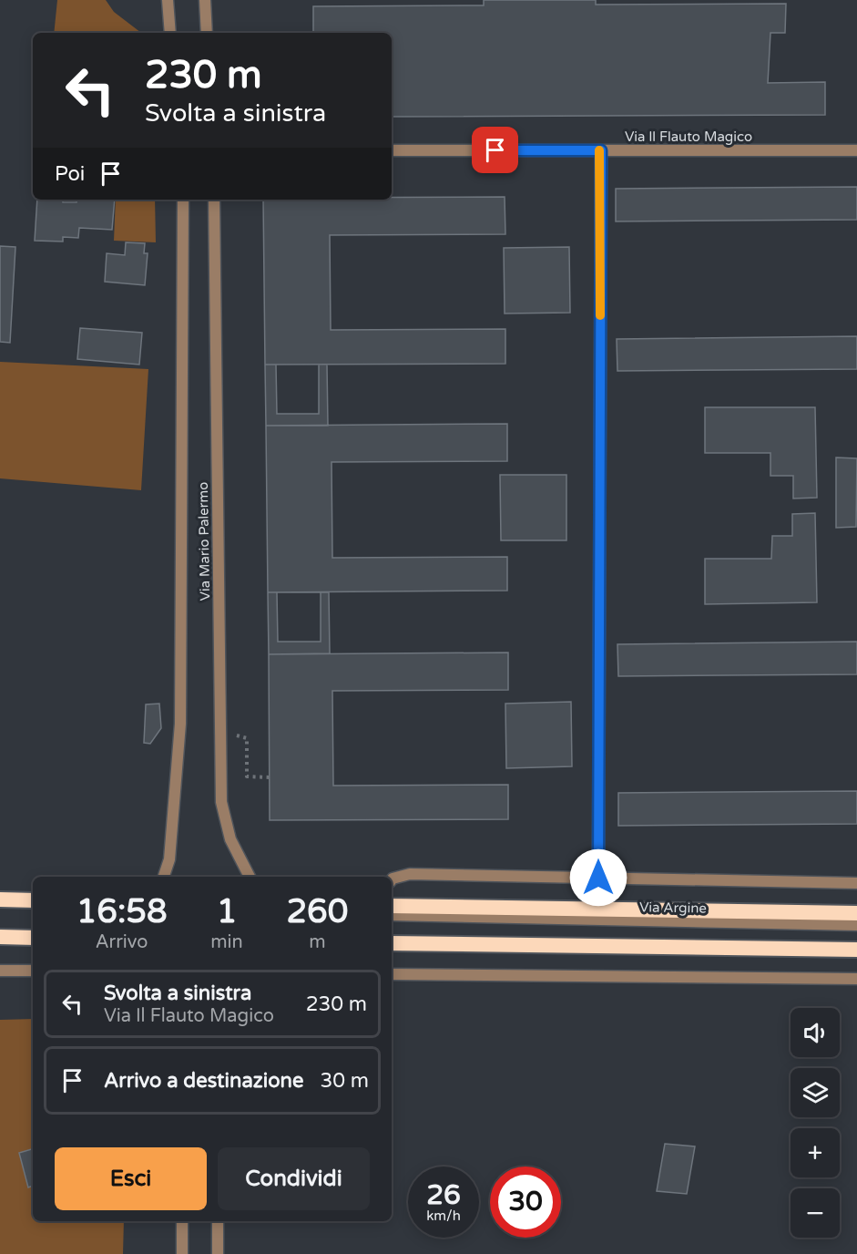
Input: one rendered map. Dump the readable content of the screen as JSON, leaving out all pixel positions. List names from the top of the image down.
{
  "streets": {
    "street": ["Via Il Flauto Magico", "Via Mario Palermo", "Via Argine"]
  },
  "page": {
    "turn": ["230 m", "Svolta a sinistra"],
    "then": "Poi",
    "eta": [
      "16:58",
      "Arrivo",
      "1",
      "min",
      "260",
      "m"
    ],
    "list": [
      {
        "name": "Svolta a sinistra",
        "note": "Via Il Flauto Magico",
        "value": "230 m"
      },
      {
        "name": "Arrivo a destinazione",
        "value": "30 m"
      }
    ],
    "map_buttons": ["+", "−"],
    "buttons": ["Esci", "Condividi"],
    "speed": "26 km/h",
    "limit": "30"
  }
}
